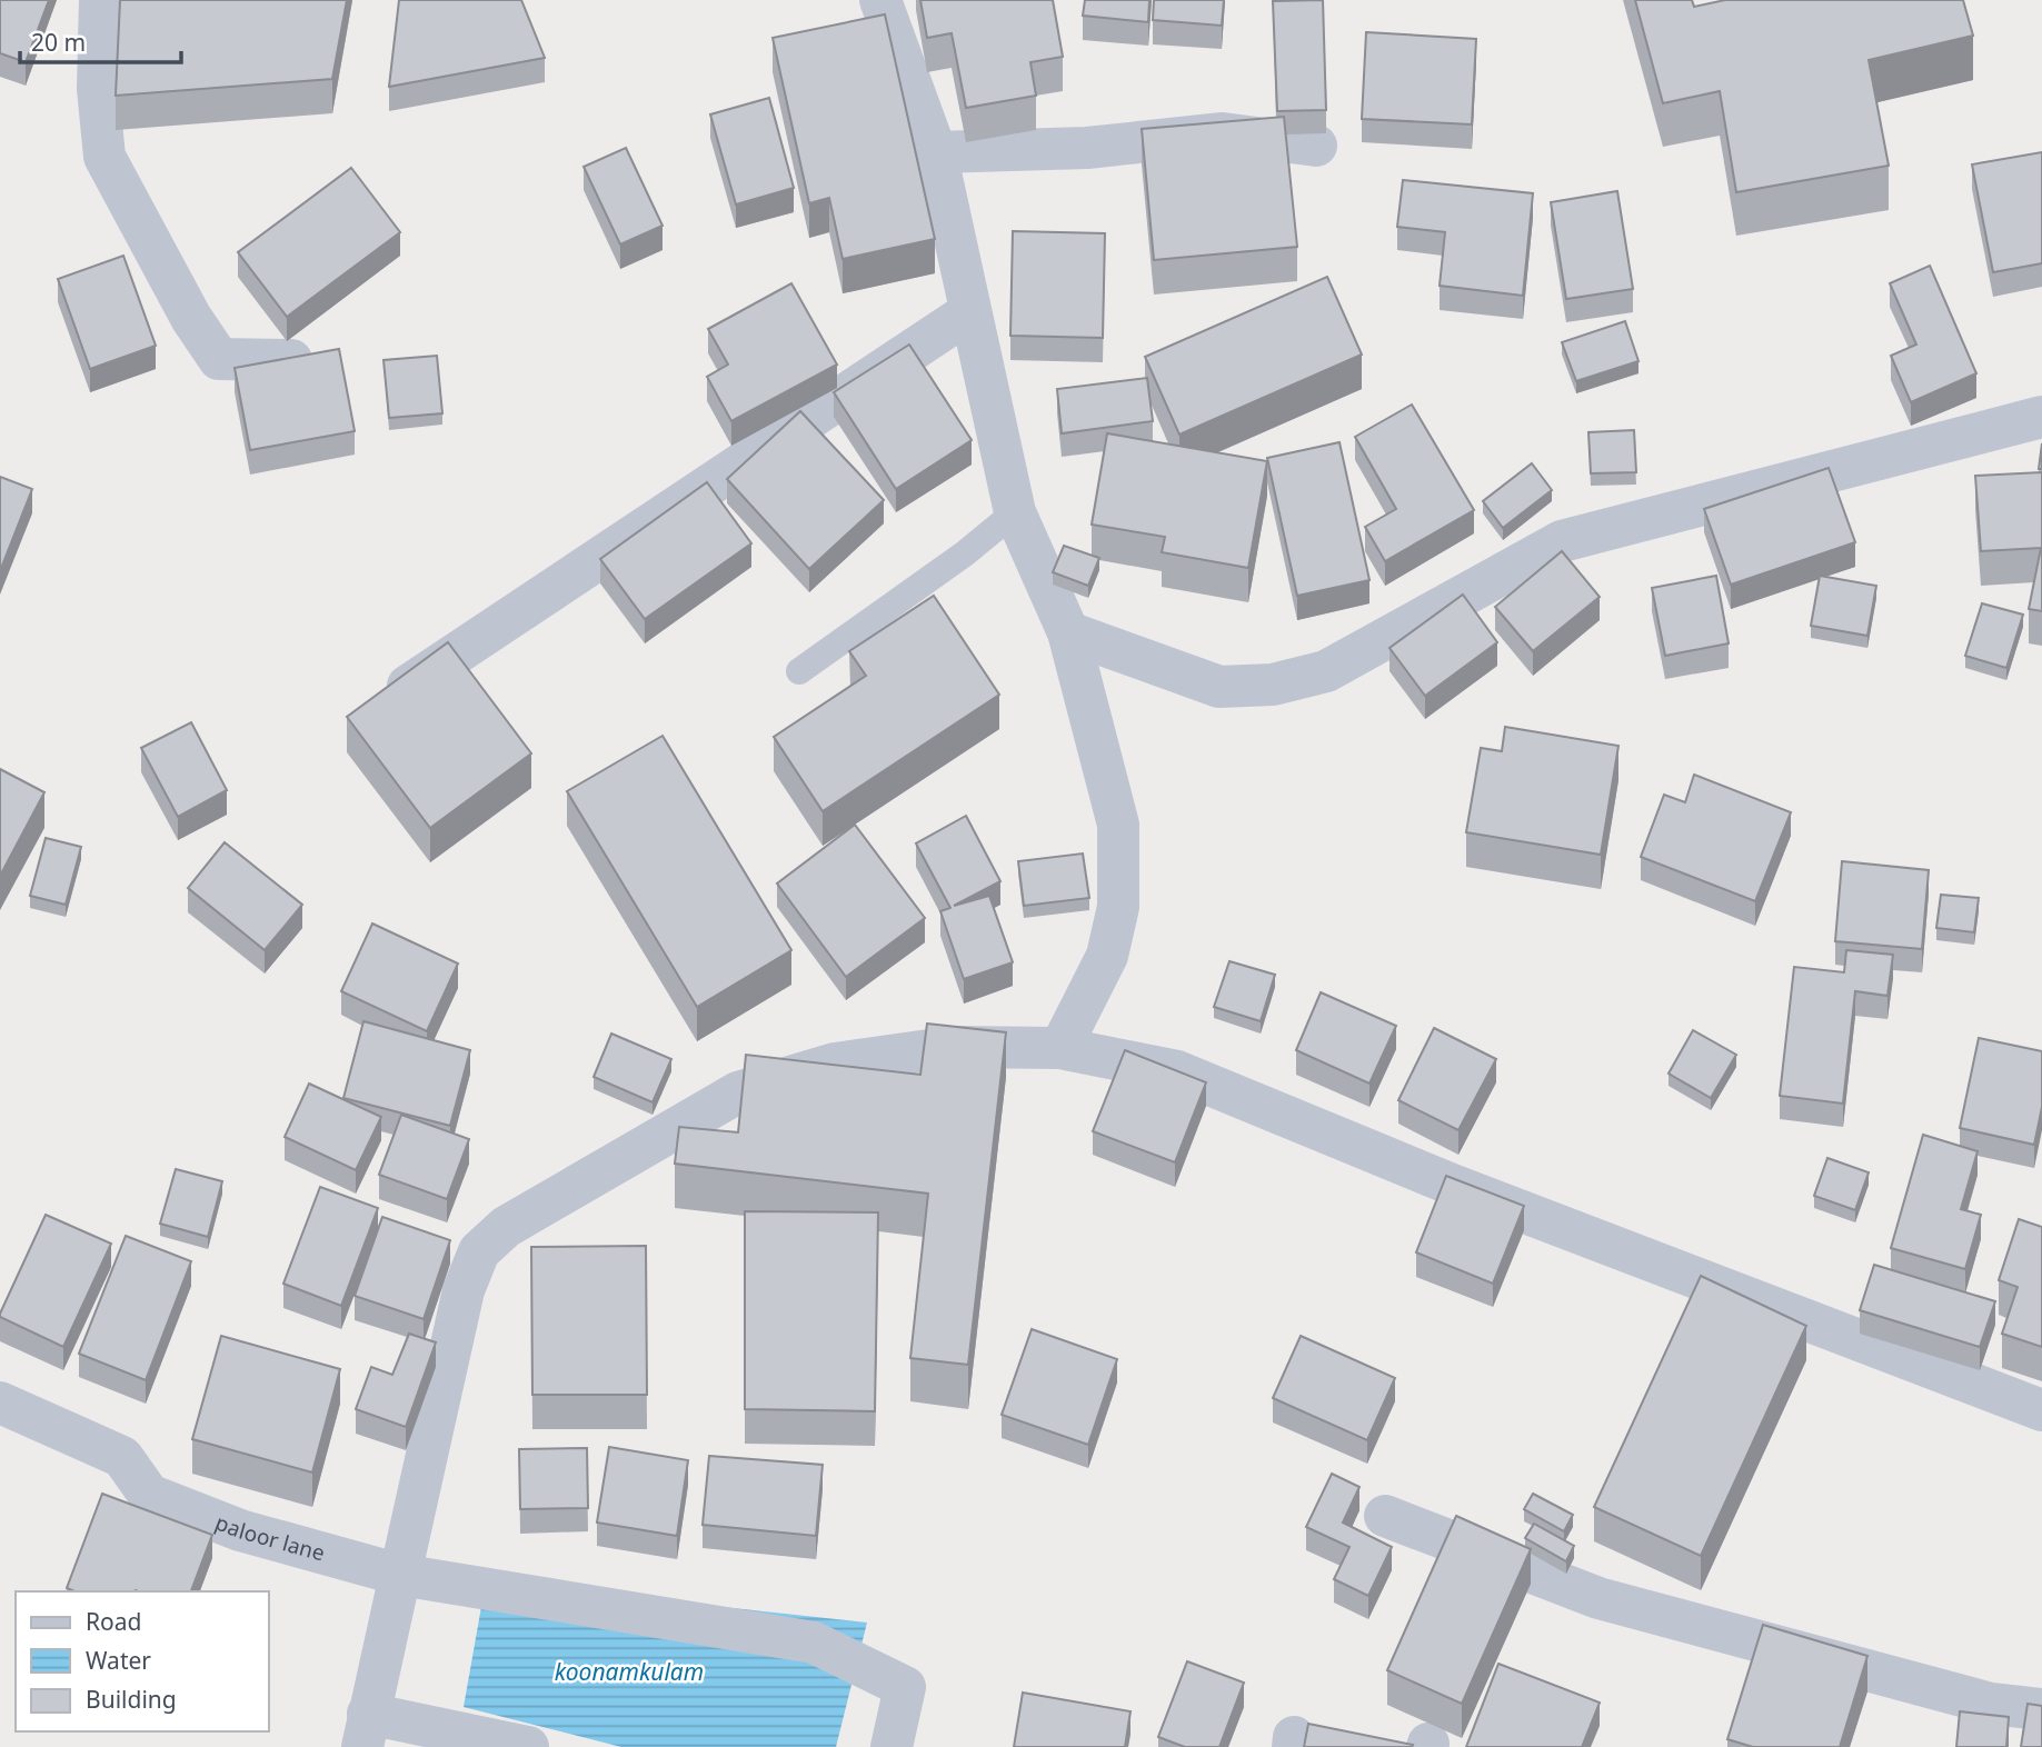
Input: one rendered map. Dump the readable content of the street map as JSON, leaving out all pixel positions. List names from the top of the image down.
{
  "streets": {
    "street": ["paloor lane"]
  },
  "water": ["koonamkulam"],
  "legend": ["Road", "Water", "Building"],
  "scale_bar": "20 m"
}
